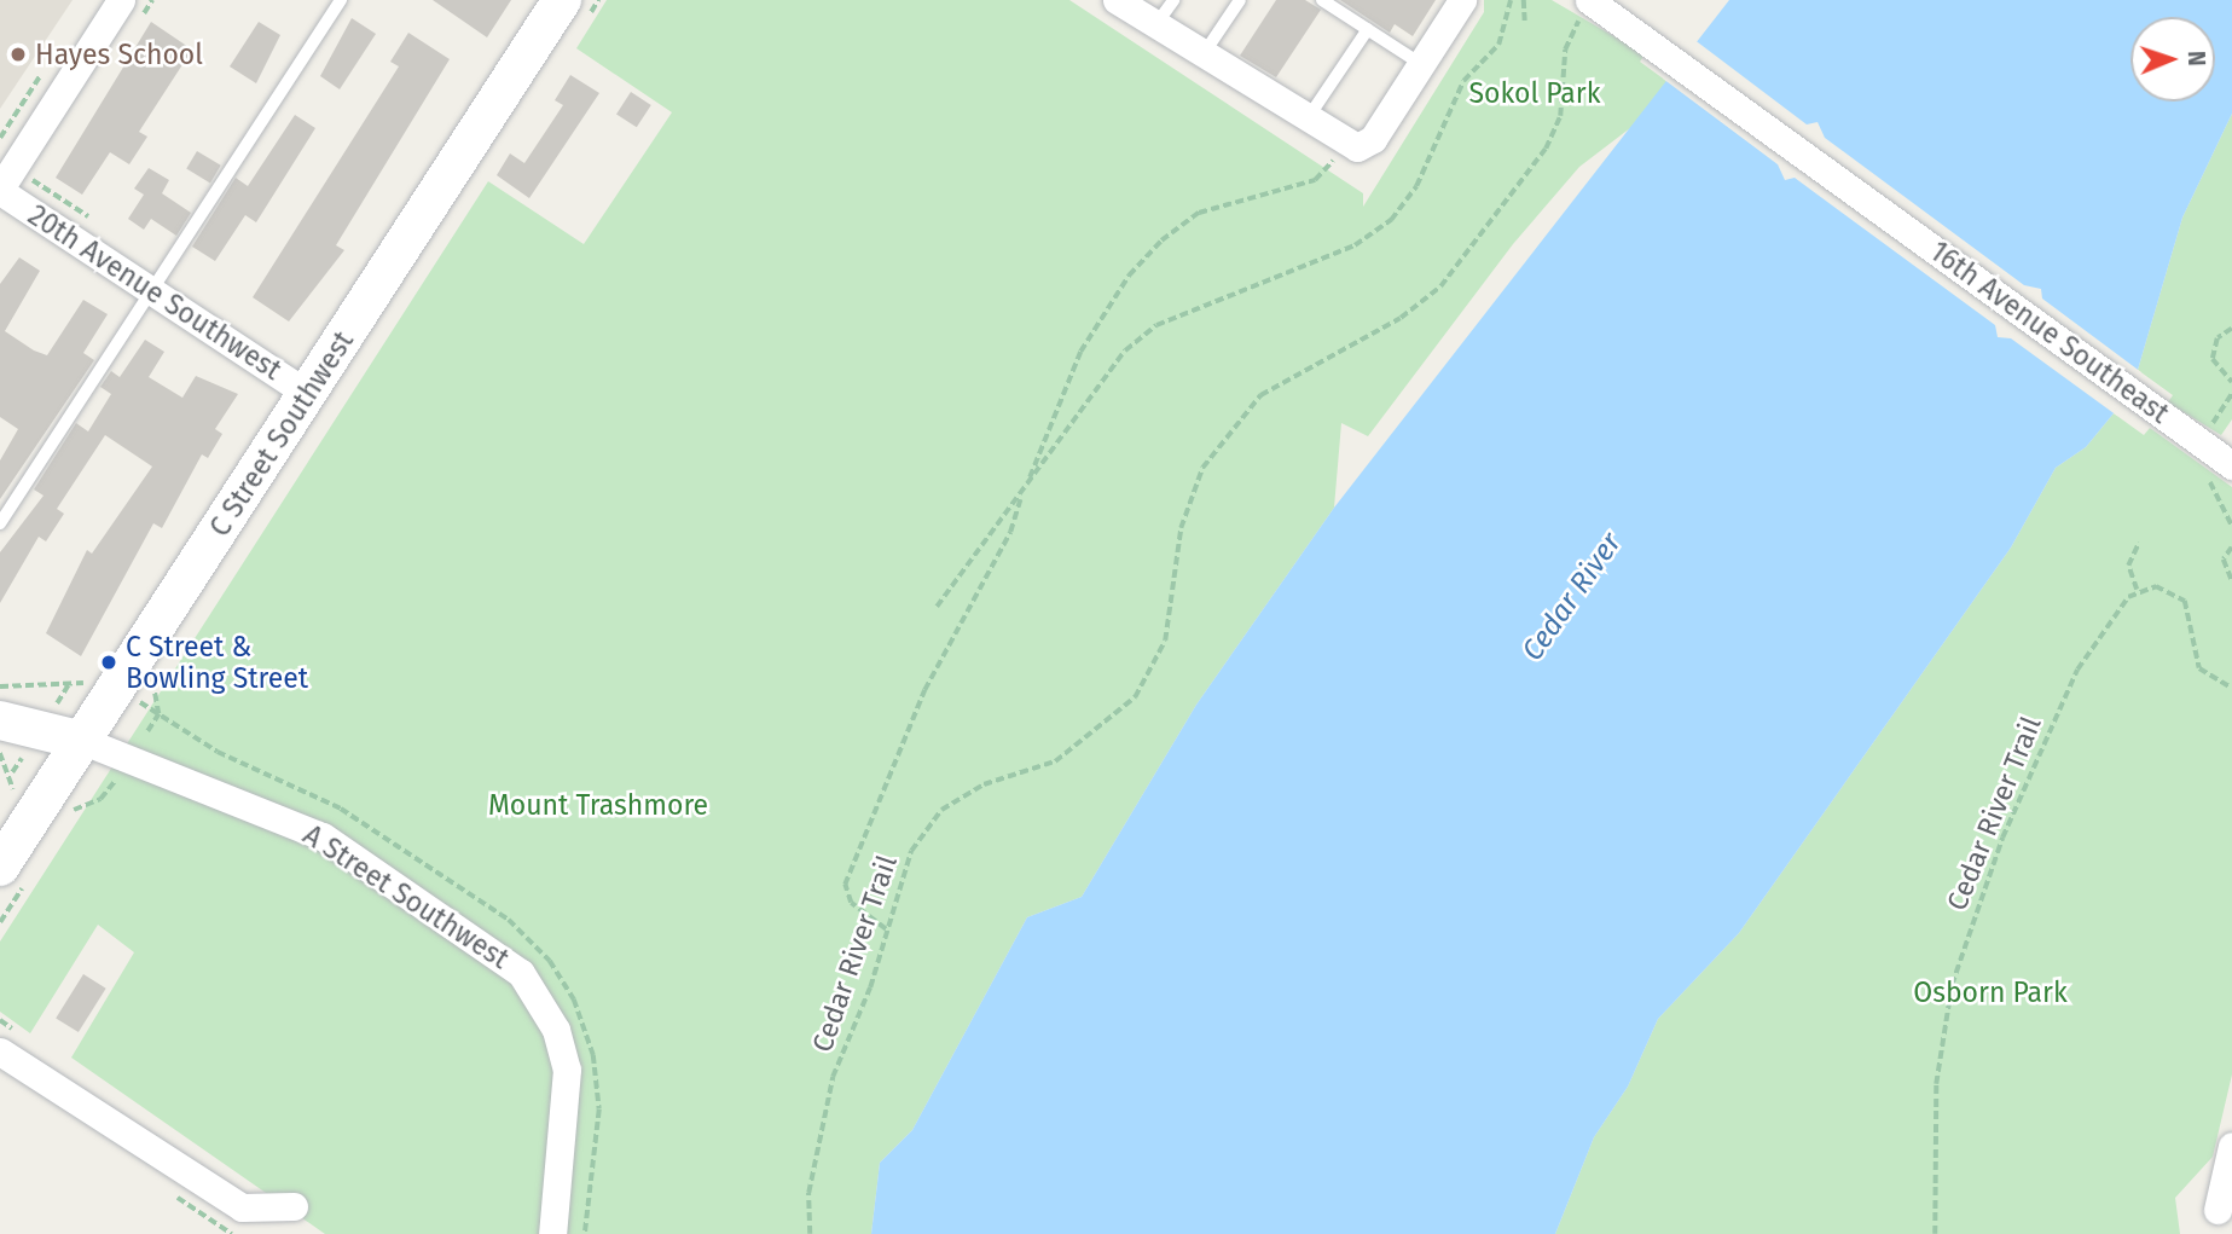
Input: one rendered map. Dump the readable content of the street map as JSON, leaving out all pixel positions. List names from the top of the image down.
{
  "streets": {
    "main road": ["C Street Southwest"],
    "street": ["20th Avenue Southwest", "16th Avenue Southeast", "A Street Southwest"],
    "path": ["Cedar River Trail"]
  },
  "crossings": [
    ["20th Avenue Southwest", "C Street Southwest"],
    ["16th Avenue Southeast", "Cedar River Trail"],
    ["C Street Southwest", "A Street Southwest"]
  ],
  "water": ["Cedar River"],
  "parks": ["Sokol Park", "Mount Trashmore", "Osborn Park"],
  "places": ["Hayes School", "C Street & Bowling Street"],
  "north": "right"
}
